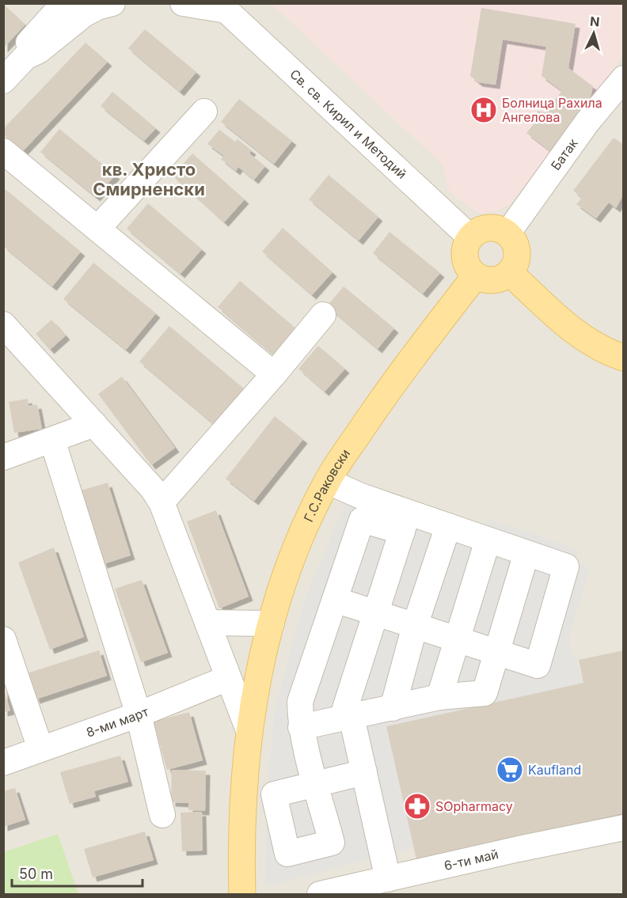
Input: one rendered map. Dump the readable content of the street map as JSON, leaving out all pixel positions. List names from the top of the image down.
{
  "streets": {
    "main road": ["Г.С.Раковски"],
    "street": [
      "Св. св. Кирил и Методий",
      "Батак",
      "8-ми март",
      "6-ти май"
    ]
  },
  "crossings": [
    ["Св. св. Кирил и Методий", "Батак"],
    ["Св. св. Кирил и Методий", "Г.С.Раковски"],
    ["Батак", "Г.С.Раковски"],
    ["Г.С.Раковски", "8-ми март"]
  ],
  "districts": ["кв. Христо Смирненски"],
  "places": {
    "hospital": ["Болница Рахила Ангелова"],
    "supermarket": ["Kaufland"],
    "pharmacy": ["SOpharmacy"]
  },
  "scale_bar": "50 m",
  "north": "top"
}
